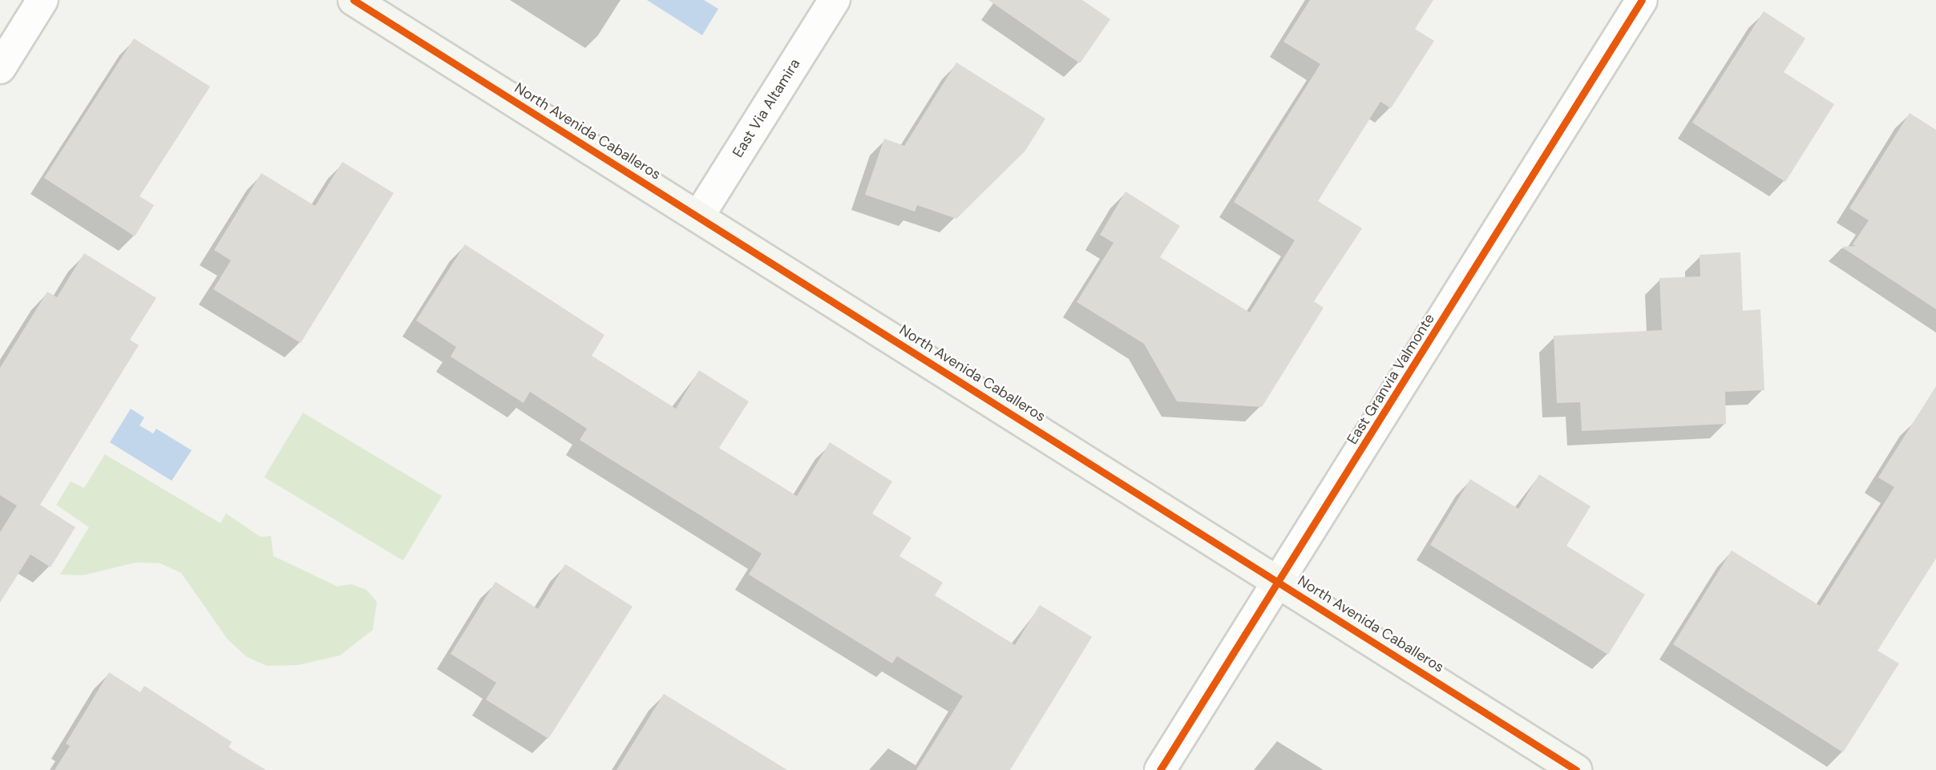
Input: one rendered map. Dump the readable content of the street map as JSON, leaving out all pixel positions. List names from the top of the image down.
{
  "streets": {
    "street": ["East Via Altamira", "North Avenida Caballeros", "East Granvia Valmonte"]
  },
  "crossings": [
    ["East Via Altamira", "North Avenida Caballeros"],
    ["North Avenida Caballeros", "East Granvia Valmonte"]
  ]
}
